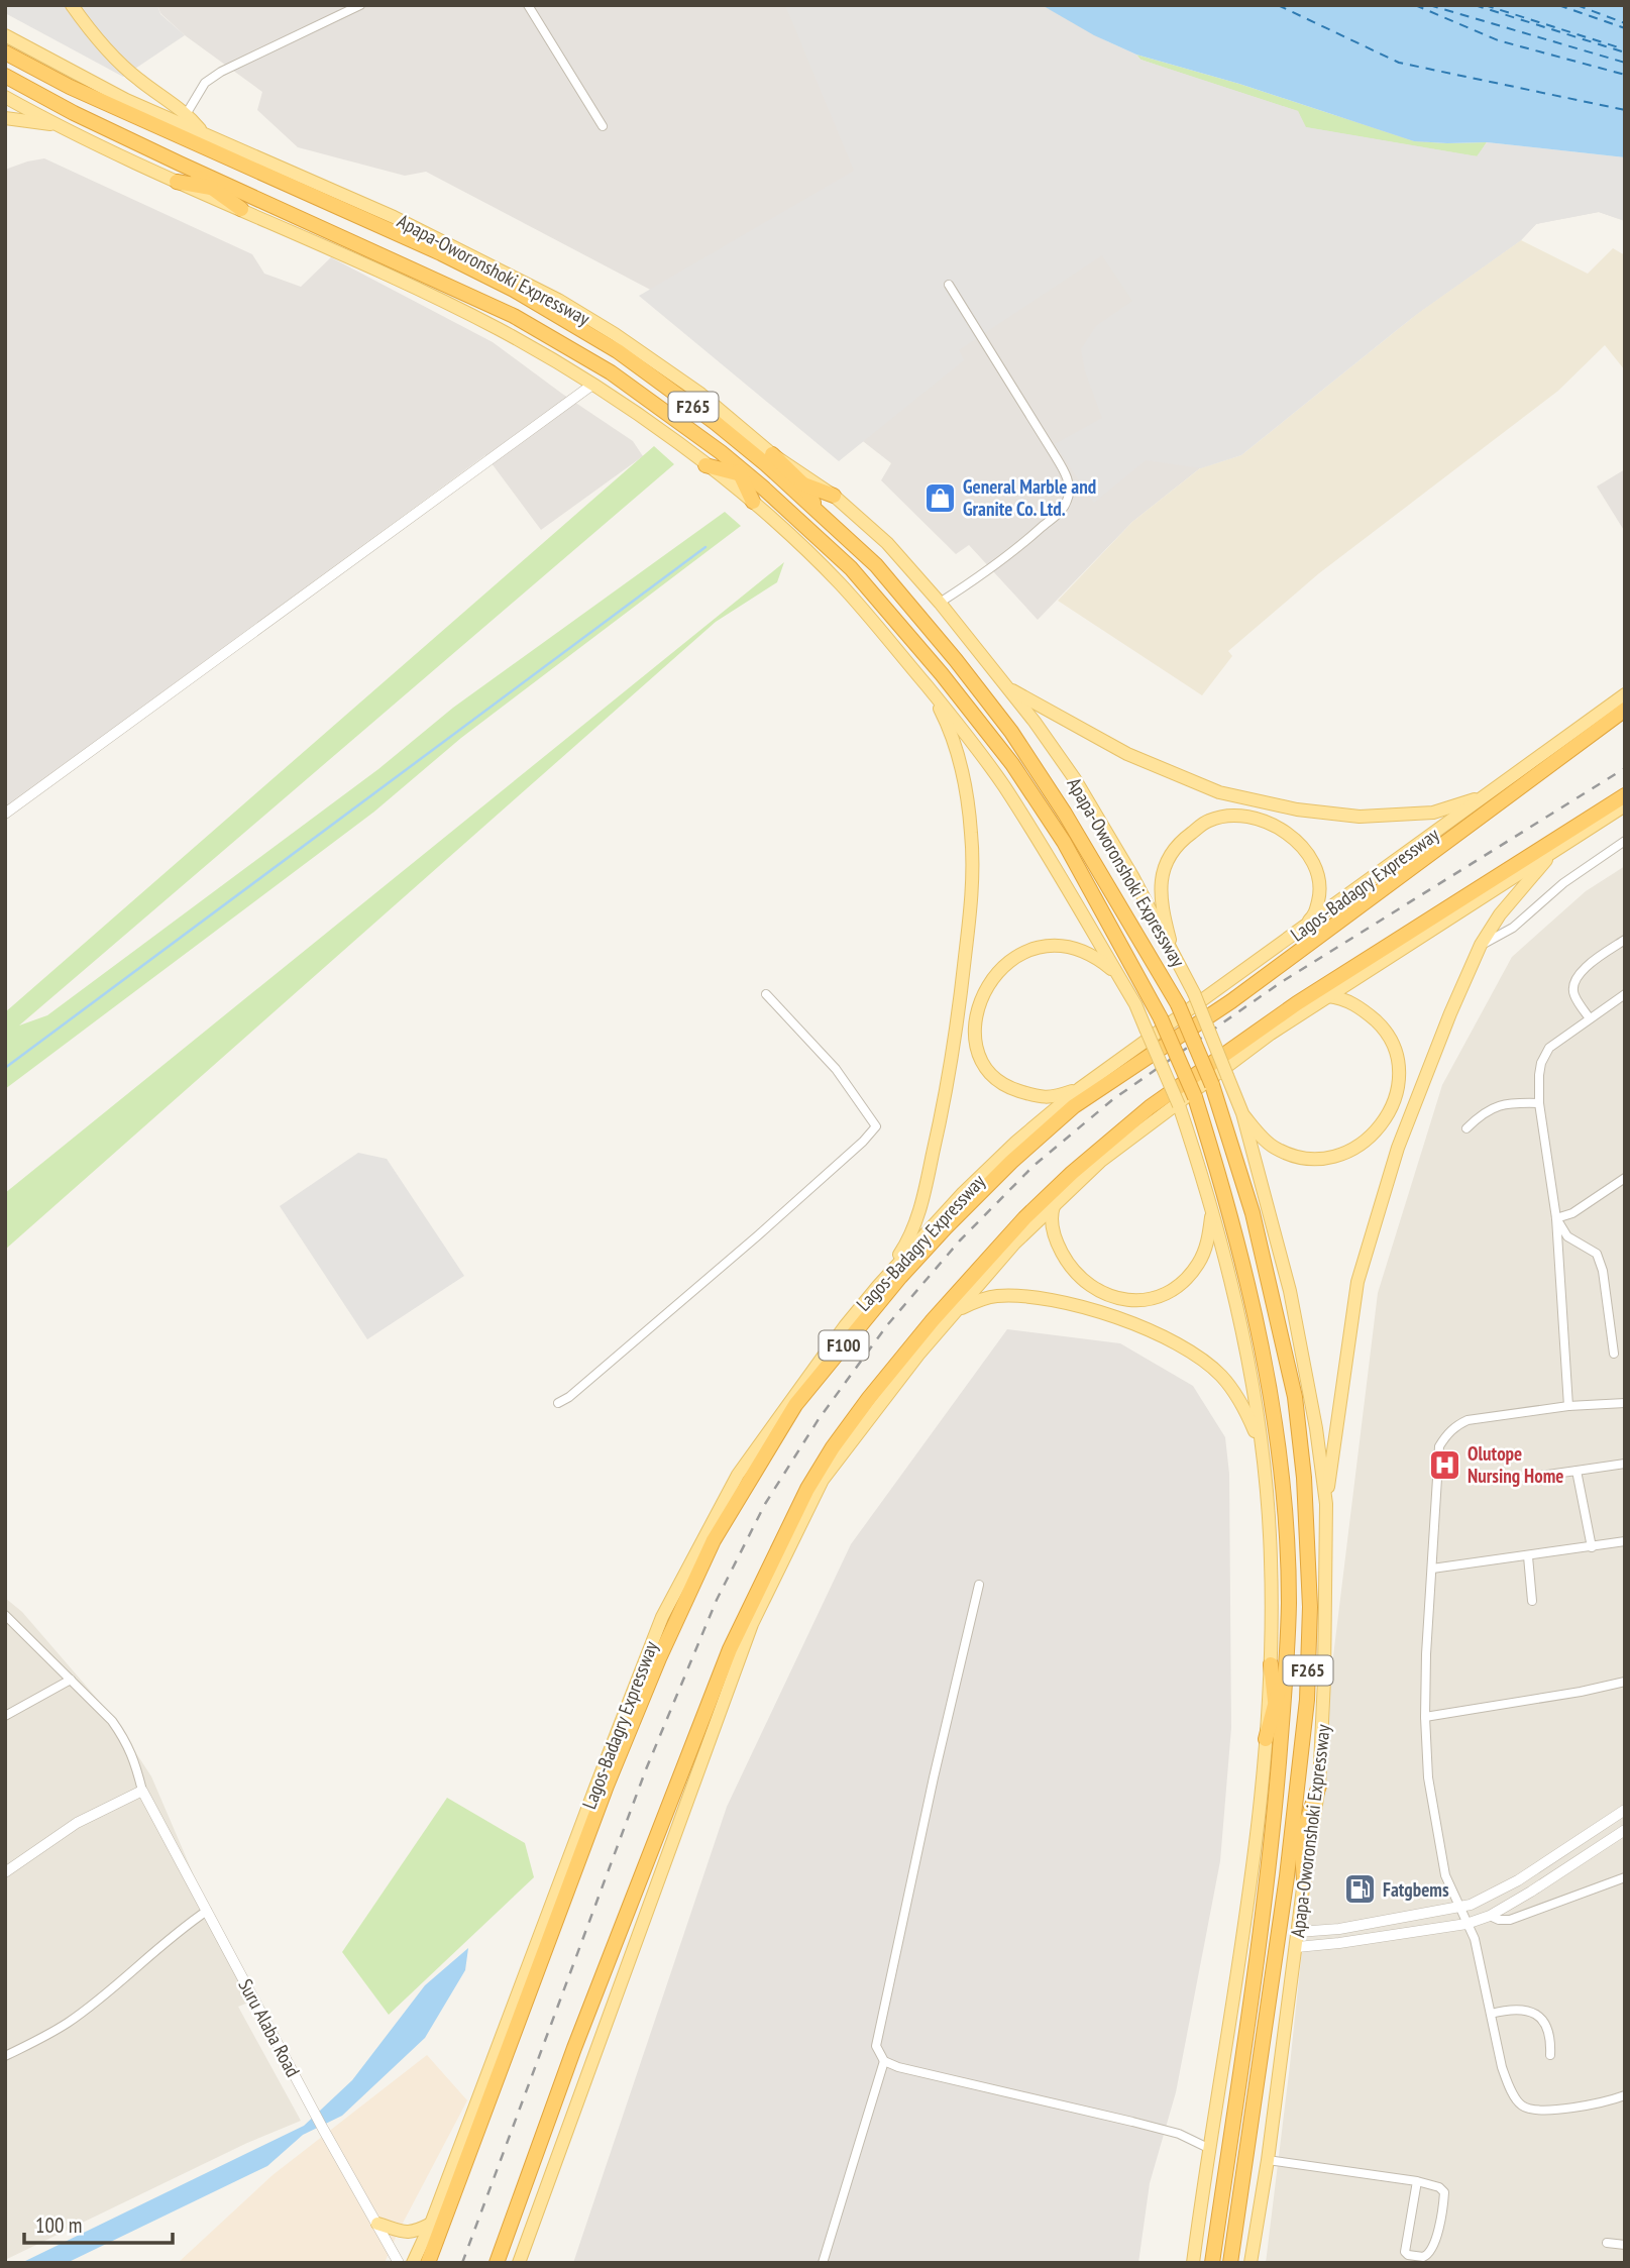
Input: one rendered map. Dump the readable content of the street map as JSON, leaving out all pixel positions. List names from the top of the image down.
{
  "streets": {
    "highway": [
      "Apapa-Oworonshoki Expressway",
      "F265",
      "Lagos-Badagry Expressway",
      "F100"
    ],
    "street": ["Suru Alaba Road"]
  },
  "places": {
    "shop": ["General Marble and Granite Co. Ltd."],
    "hospital": ["Olutope Nursing Home"],
    "fuel station": ["Fatgbems"]
  },
  "scale_bar": "100 m"
}
